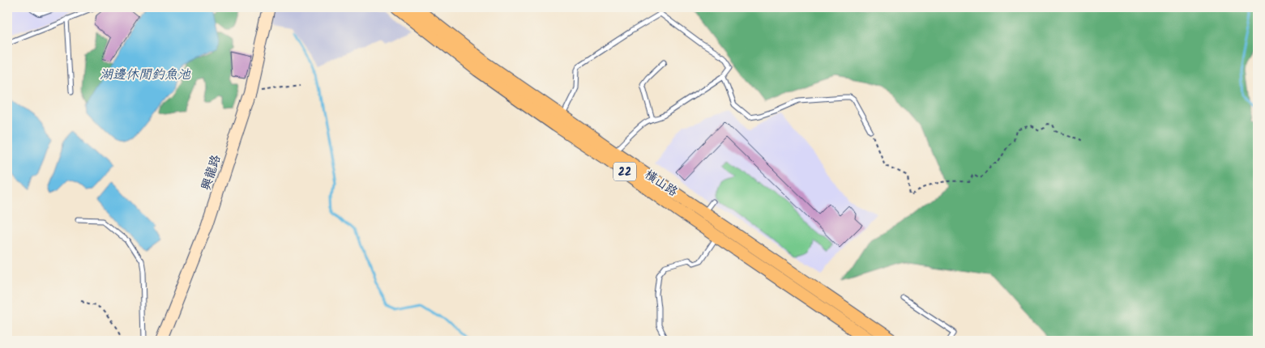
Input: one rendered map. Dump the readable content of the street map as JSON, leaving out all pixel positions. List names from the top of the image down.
{
  "streets": {
    "main road": ["22", "橫山路"],
    "street": ["興龍路"]
  },
  "water": ["湖邊休閒釣魚池"]
}
